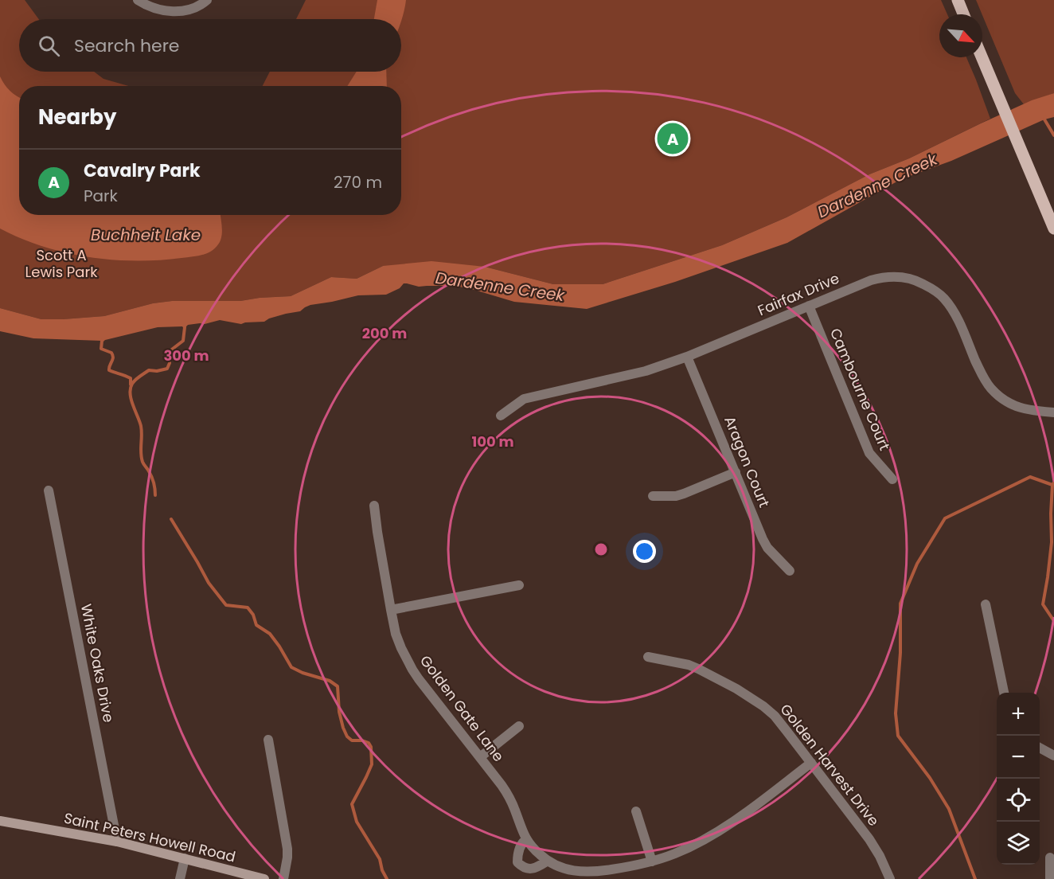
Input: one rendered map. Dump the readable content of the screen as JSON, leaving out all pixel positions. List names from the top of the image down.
{
  "streets": {
    "main road": ["Saint Peters Howell Road"],
    "street": [
      "Fairfax Drive",
      "Cambourne Court",
      "Aragon Court",
      "White Oaks Drive",
      "Golden Gate Lane",
      "Golden Harvest Drive"
    ]
  },
  "crossings": [
    ["Fairfax Drive", "Cambourne Court"],
    ["Fairfax Drive", "Aragon Court"],
    ["White Oaks Drive", "Saint Peters Howell Road"],
    ["Golden Gate Lane", "Golden Harvest Drive"]
  ],
  "water": ["Dardenne Creek", "Buchheit Lake"],
  "parks": ["Scott A Lewis Park"],
  "north": "bottom right",
  "page": {
    "search": "Search here",
    "heading": "Nearby",
    "pins": "A",
    "list": [
      {
        "mark": "A",
        "name": "Cavalry Park",
        "note": "Park",
        "value": "270 m"
      }
    ],
    "map_buttons": ["+", "−"]
  },
  "rings": ["200 m", "300 m", "100 m"]
}
